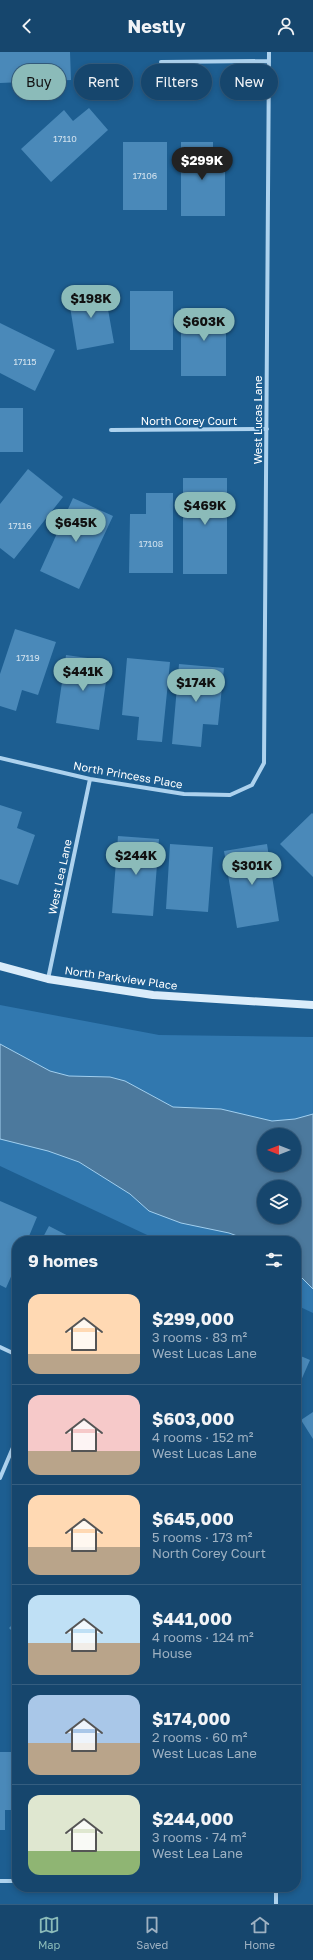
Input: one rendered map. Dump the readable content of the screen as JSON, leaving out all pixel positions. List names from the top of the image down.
{
  "streets": {
    "street": [
      "West Lucas Lane",
      "North Corey Court",
      "North Princess Place",
      "West Lea Lane",
      "North Parkview Place"
    ]
  },
  "crossings": [
    ["West Lucas Lane", "North Corey Court"],
    ["West Lucas Lane", "North Princess Place"],
    ["North Princess Place", "West Lea Lane"],
    ["West Lea Lane", "North Parkview Place"]
  ],
  "house_numbers": [
    "17110",
    "17106",
    "17115",
    "17116",
    "17108",
    "17119"
  ],
  "north": "left",
  "page": {
    "header": "Nestly",
    "chip": [
      "Buy",
      "Rent",
      "Filters",
      "New"
    ],
    "price": [
      "$299K",
      "$198K",
      "$603K",
      "$469K",
      "$645K",
      "$441K",
      "$174K",
      "$244K",
      "$301K"
    ],
    "heading": "9 homes",
    "list": [
      {
        "name": "$299,000",
        "note": "3 rooms · 83 m² · West Lucas Lane"
      },
      {
        "name": "$603,000",
        "note": "4 rooms · 152 m² · West Lucas Lane"
      },
      {
        "name": "$645,000",
        "note": "5 rooms · 173 m² · North Corey Court"
      },
      {
        "name": "$441,000",
        "note": "4 rooms · 124 m² · House"
      },
      {
        "name": "$174,000",
        "note": "2 rooms · 60 m² · West Lucas Lane"
      },
      {
        "name": "$244,000",
        "note": "3 rooms · 74 m² · West Lea Lane"
      }
    ],
    "tabs": ["Map", "Saved", "Home"]
  }
}
